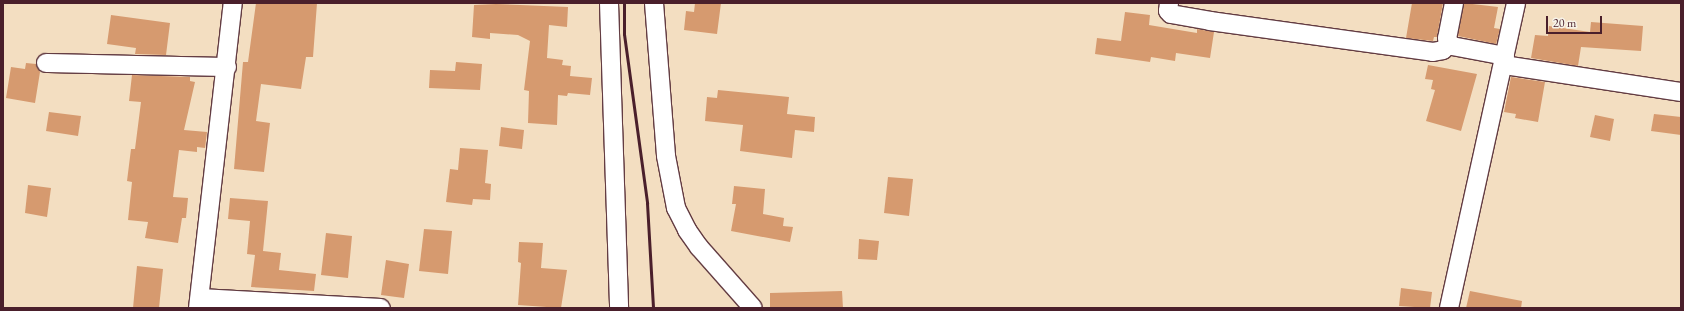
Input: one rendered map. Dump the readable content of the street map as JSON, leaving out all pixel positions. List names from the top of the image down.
{
  "scale_bar": "20 m"
}
